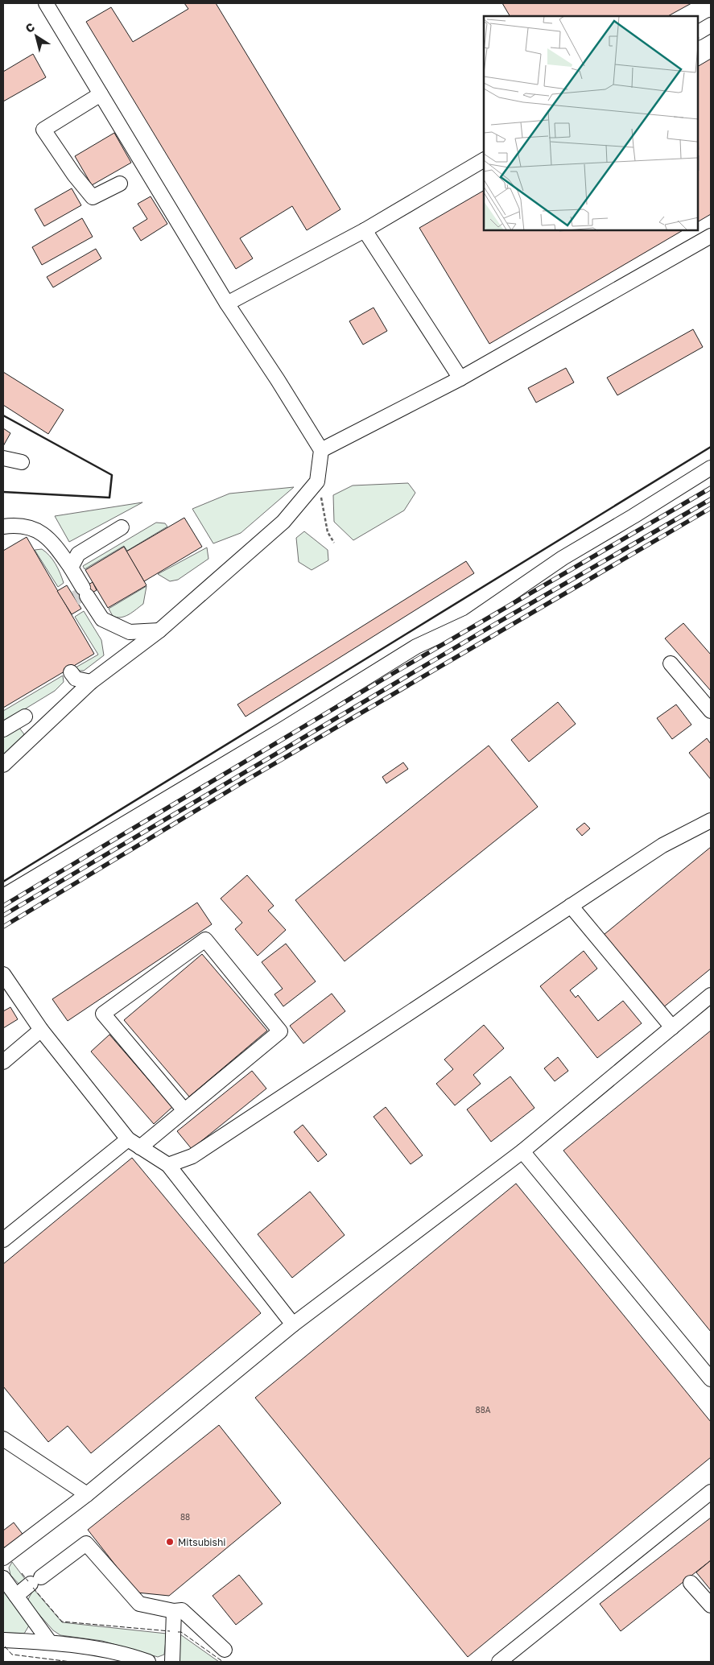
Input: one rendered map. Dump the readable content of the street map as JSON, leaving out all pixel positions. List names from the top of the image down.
{
  "places": ["Mitsubishi"],
  "house_numbers": ["88А", "88"],
  "north": "top left"
}
